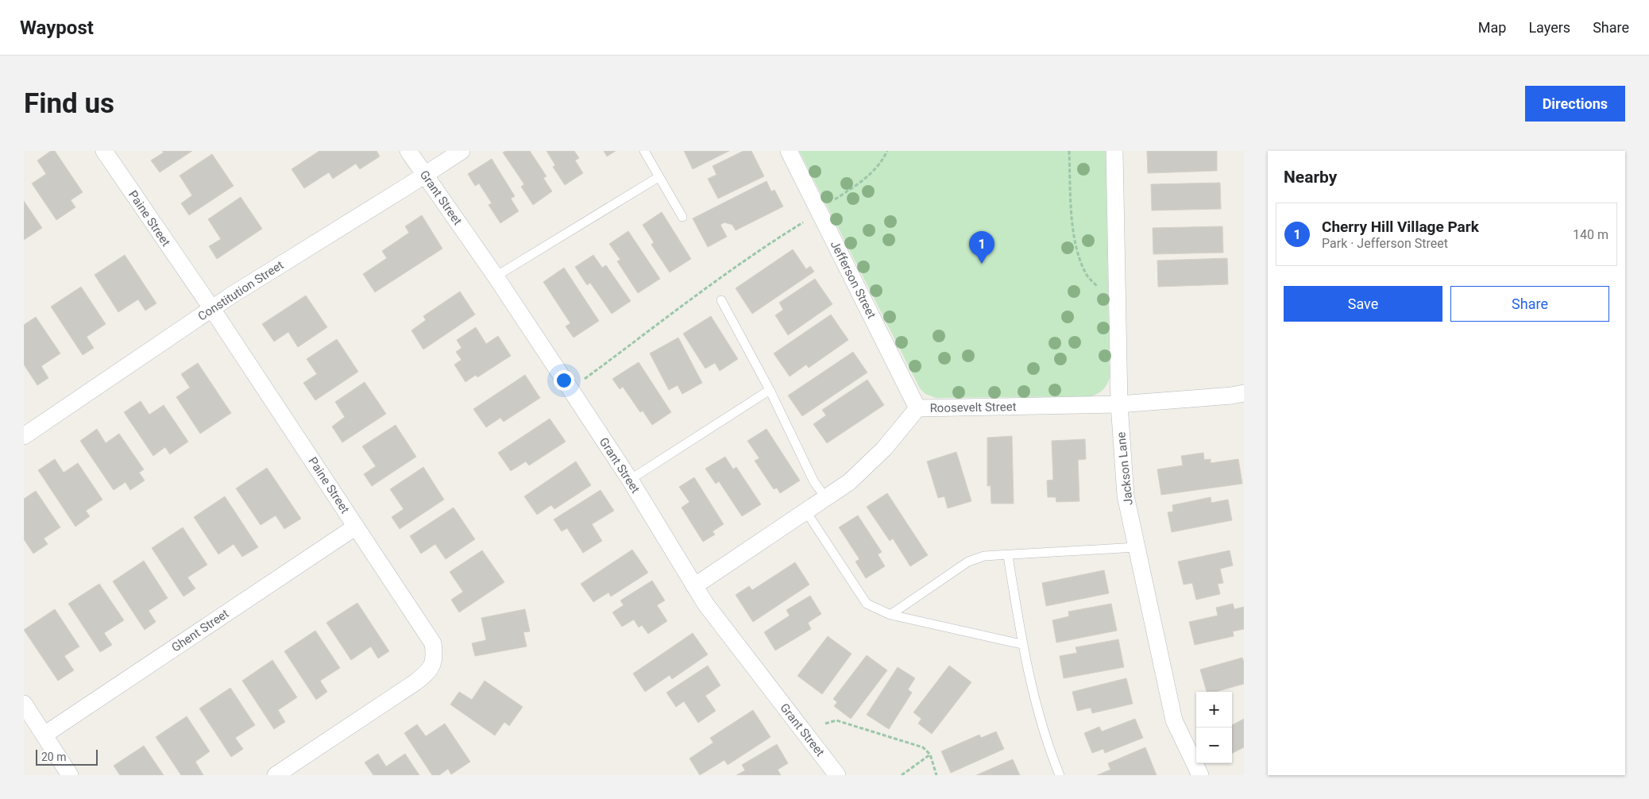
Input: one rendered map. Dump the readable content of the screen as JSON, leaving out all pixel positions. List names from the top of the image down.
{
  "streets": {
    "street": [
      "Grant Street",
      "Paine Street",
      "Jefferson Street",
      "Constitution Street",
      "Roosevelt Street",
      "Jackson Lane",
      "Ghent Street"
    ]
  },
  "crossings": [
    ["Grant Street", "Constitution Street"],
    ["Grant Street", "Roosevelt Street"],
    ["Paine Street", "Constitution Street"],
    ["Paine Street", "Ghent Street"],
    ["Jefferson Street", "Roosevelt Street"],
    ["Roosevelt Street", "Jackson Lane"]
  ],
  "scale_bar": "20 m",
  "page": {
    "header": "Waypost",
    "nav": ["Map", "Layers", "Share"],
    "buttons": [
      "Directions",
      ["Save", "Share"]
    ],
    "title": "Find us",
    "heading": "Nearby",
    "list": [
      {
        "mark": "1",
        "name": "Cherry Hill Village Park",
        "note": "Park · Jefferson Street",
        "value": "140 m"
      }
    ],
    "pins": "1",
    "map_buttons": ["+", "−"],
    "scale": "20 m"
  }
}
